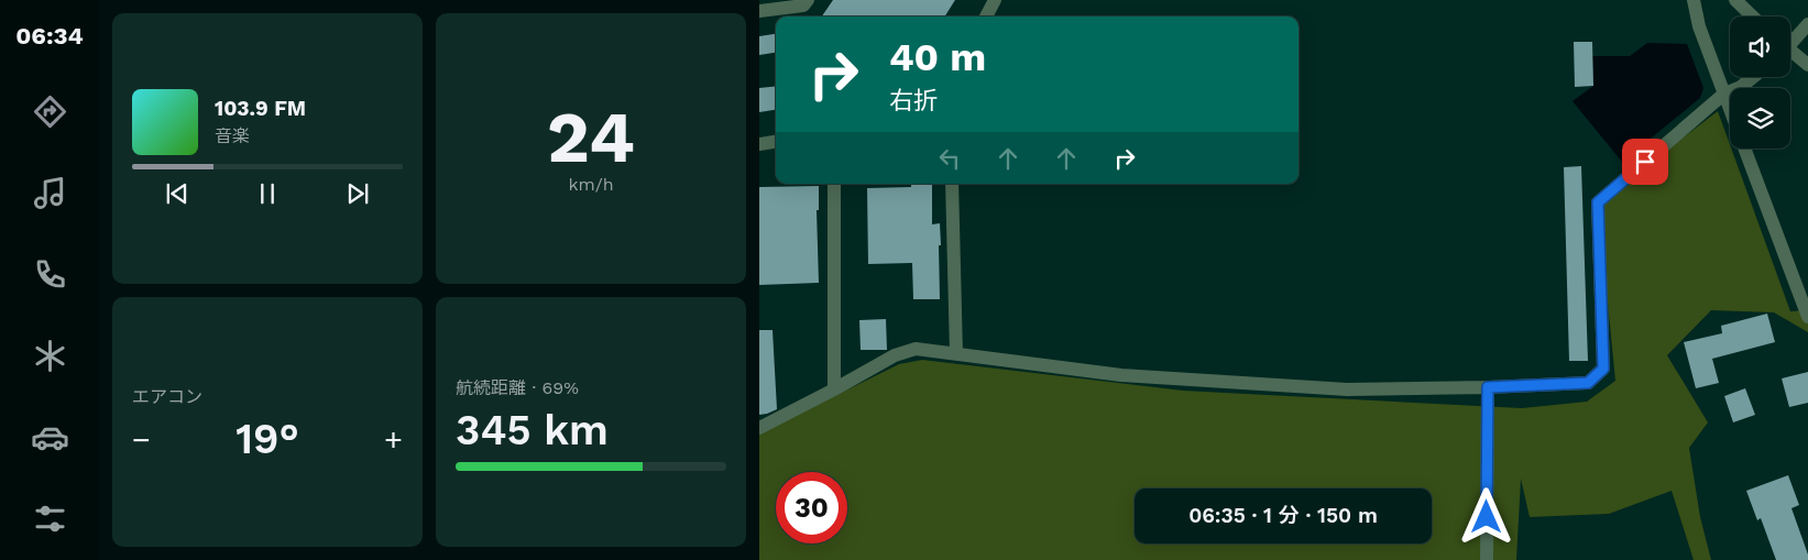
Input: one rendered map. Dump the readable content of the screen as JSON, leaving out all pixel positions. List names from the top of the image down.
{
  "page": {
    "tabs": "06:34",
    "tile": [
      ["24", "km/h"],
      "エアコン",
      ["航続距離 · 69%", "345 km"]
    ],
    "turn": ["40 m", "右折"],
    "song": ["103.9 FM", "音楽"],
    "heat": ["−", "19°", "+"],
    "limit": "30",
    "trip": "06:35 · 1 分 · 150 m"
  }
}
